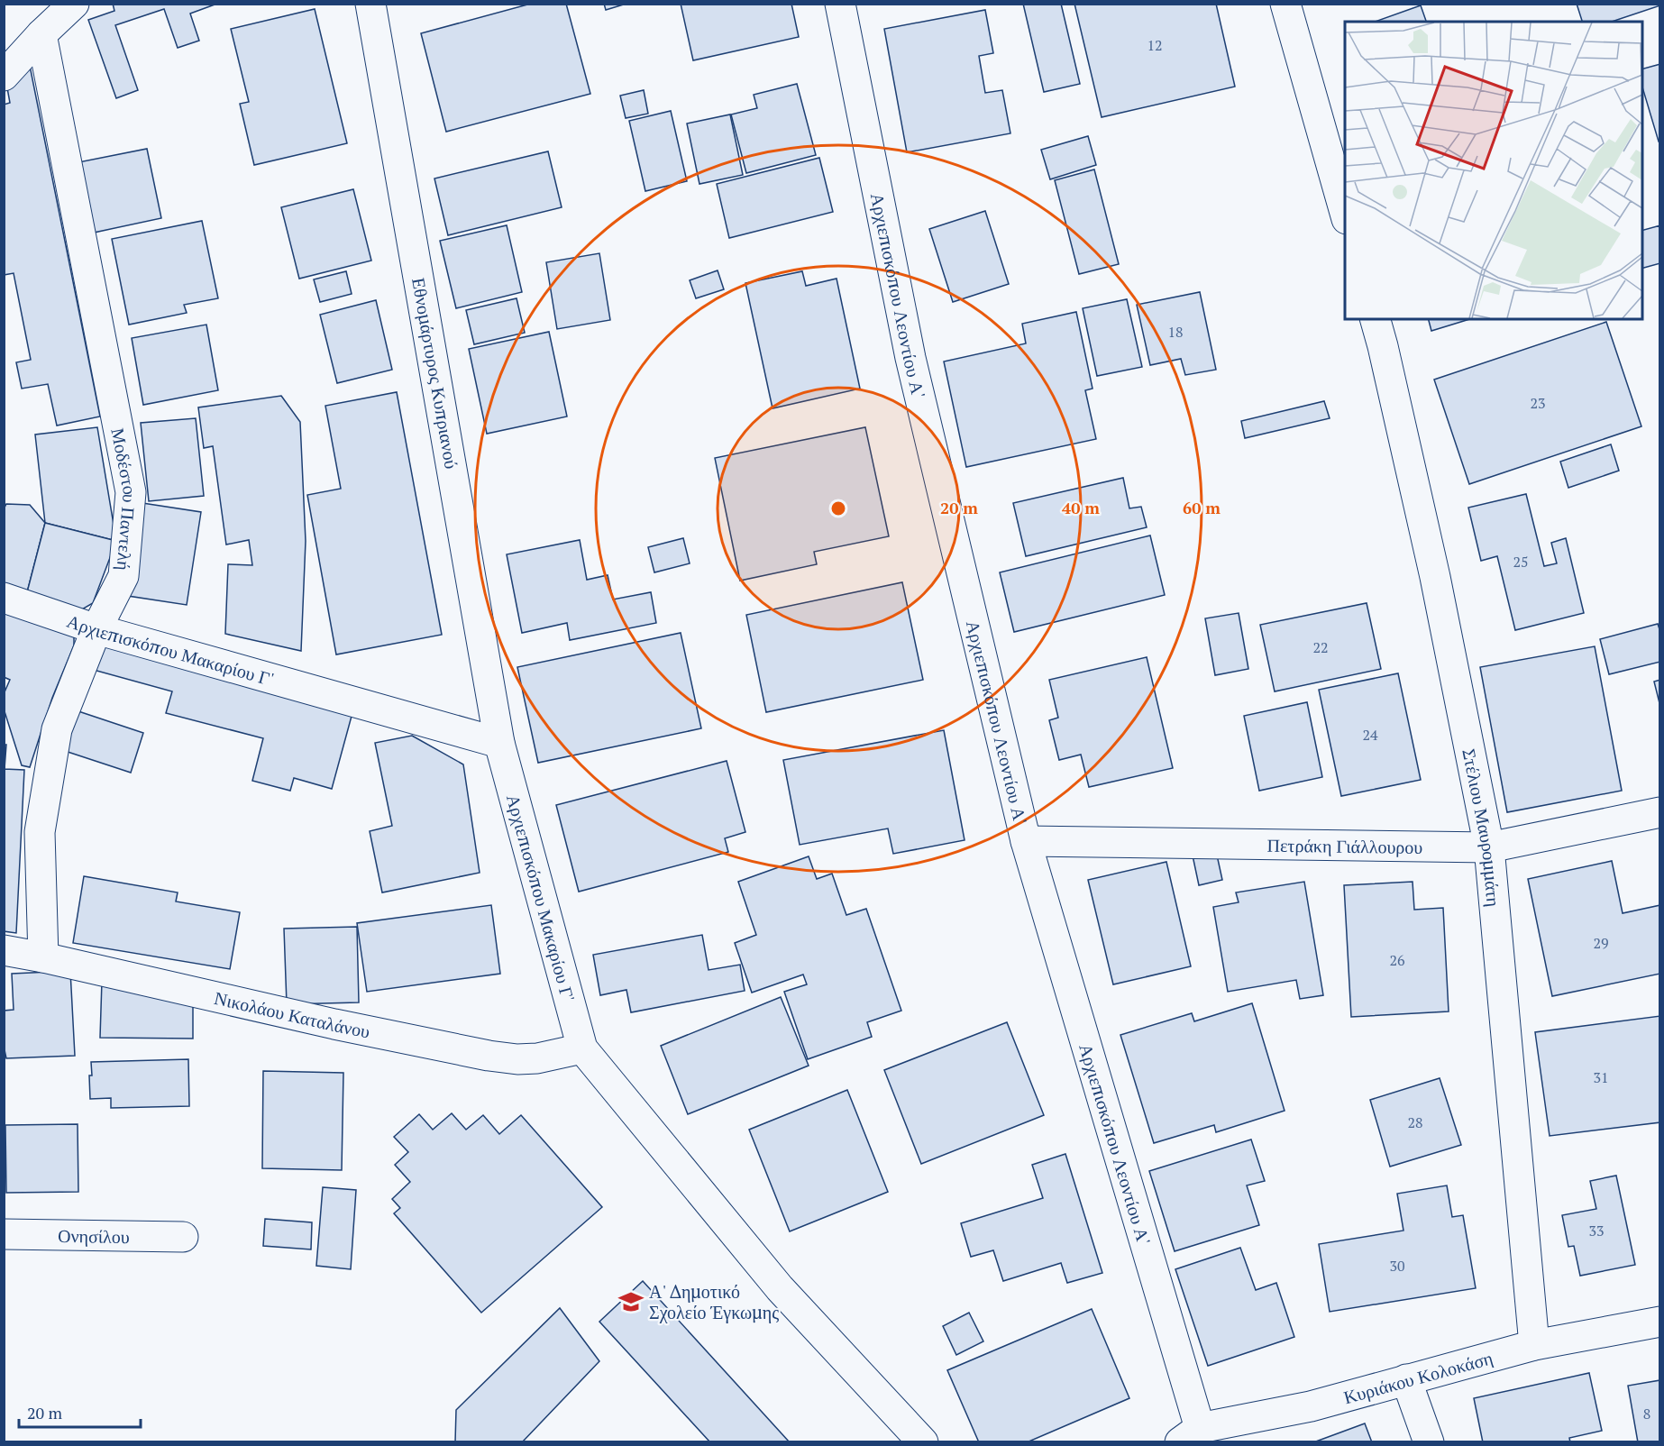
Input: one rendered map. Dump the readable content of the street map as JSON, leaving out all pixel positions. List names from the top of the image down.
{
  "streets": {
    "street": [
      "Αρχιεπισκόπου Λεοντίου Α'",
      "Εθνομάρτυρος Κυπριανού",
      "Μοδέστου Παντελή",
      "Αρχιεπισκόπου Μακαρίου Γ'",
      "Στέλιου Μαυρομμάτη",
      "Πετράκη Γιάλλουρου",
      "Νικολάου Καταλάνου",
      "Ονησίλου",
      "Κυριάκου Κολοκάση"
    ]
  },
  "crossings": [
    ["Αρχιεπισκόπου Λεοντίου Α'", "Πετράκη Γιάλλουρου"],
    ["Αρχιεπισκόπου Λεοντίου Α'", "Κυριάκου Κολοκάση"],
    ["Εθνομάρτυρος Κυπριανού", "Αρχιεπισκόπου Μακαρίου Γ'"],
    ["Μοδέστου Παντελή", "Αρχιεπισκόπου Μακαρίου Γ'"],
    ["Μοδέστου Παντελή", "Νικολάου Καταλάνου"],
    ["Αρχιεπισκόπου Μακαρίου Γ'", "Νικολάου Καταλάνου"],
    ["Στέλιου Μαυρομμάτη", "Πετράκη Γιάλλουρου"],
    ["Στέλιου Μαυρομμάτη", "Κυριάκου Κολοκάση"]
  ],
  "places": {
    "school or university": ["Α' Δημοτικό Σχολείο Έγκωμης"]
  },
  "house_numbers": [
    "12",
    "18",
    "23",
    "25",
    "22",
    "24",
    "29",
    "26",
    "31",
    "28",
    "33",
    "30",
    "8"
  ],
  "scale_bar": "20 m",
  "rings": ["20 m", "40 m", "60 m"]
}
